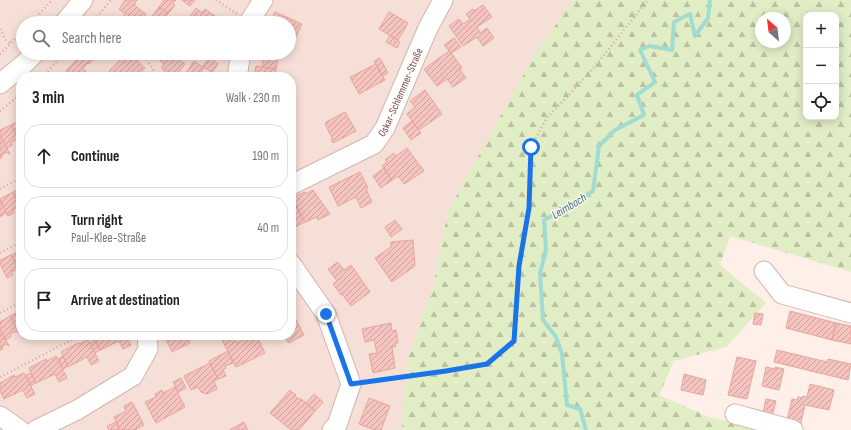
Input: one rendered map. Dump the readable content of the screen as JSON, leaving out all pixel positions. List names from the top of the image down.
{
  "streets": {
    "street": ["Oskar-Schlemmer-Straße"]
  },
  "water": ["Leimbach"],
  "north": "top left",
  "page": {
    "map_buttons": ["+", "−"],
    "search": "Search here",
    "heading": ["3 min", "Walk · 230 m"],
    "list": [
      ["Continue", "190 m"],
      ["Turn right", "Paul-Klee-Straße", "40 m"],
      "Arrive at destination"
    ]
  }
}
